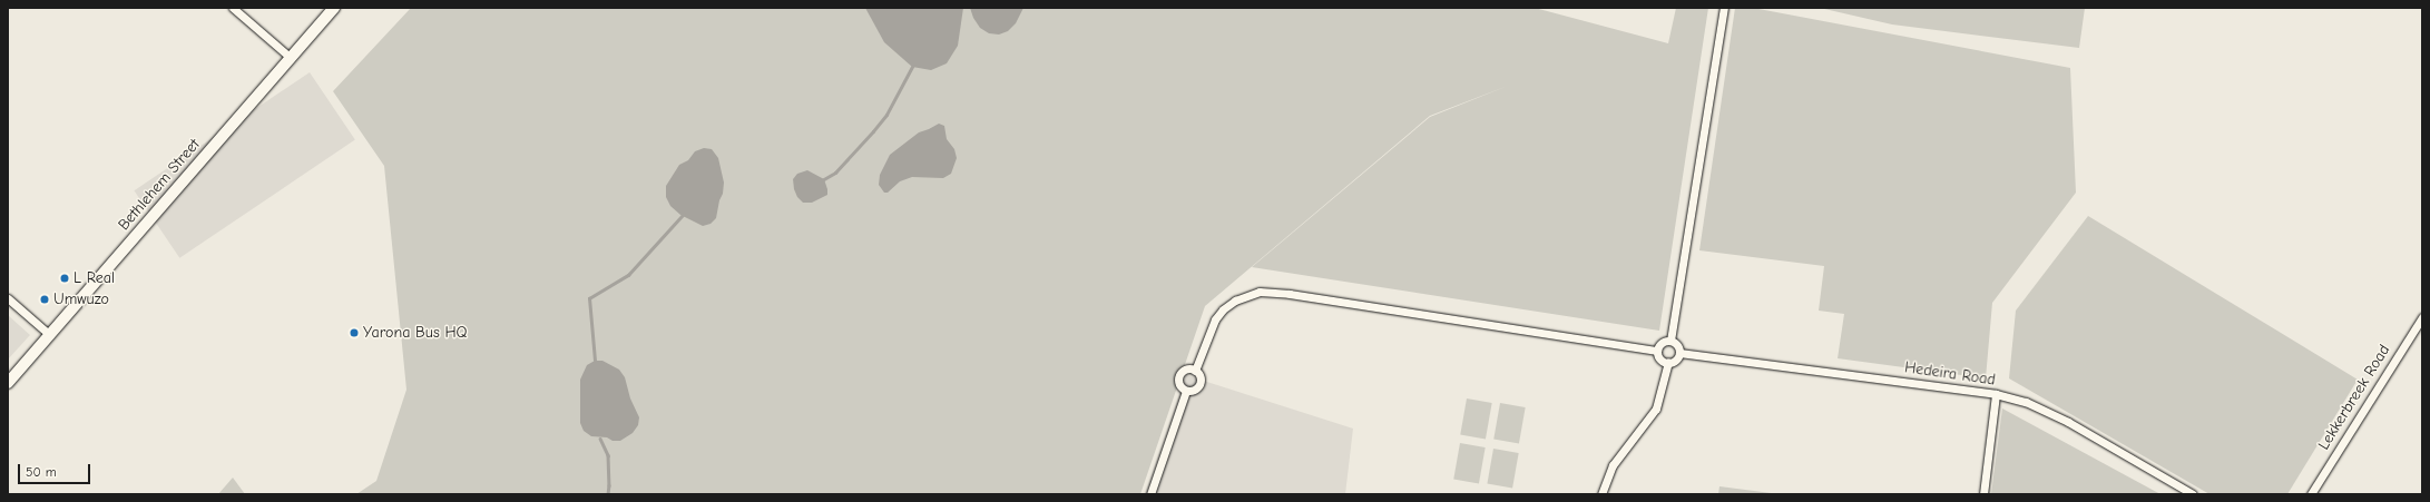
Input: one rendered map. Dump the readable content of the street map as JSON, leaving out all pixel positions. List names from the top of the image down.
{
  "streets": {
    "main road": ["Bethlehem Street"],
    "street": ["Hedeira Road", "Lekkerbreek Road"]
  },
  "places": ["L Real", "Umwuzo", "Yarona Bus HQ"],
  "scale_bar": "50 m"
}
